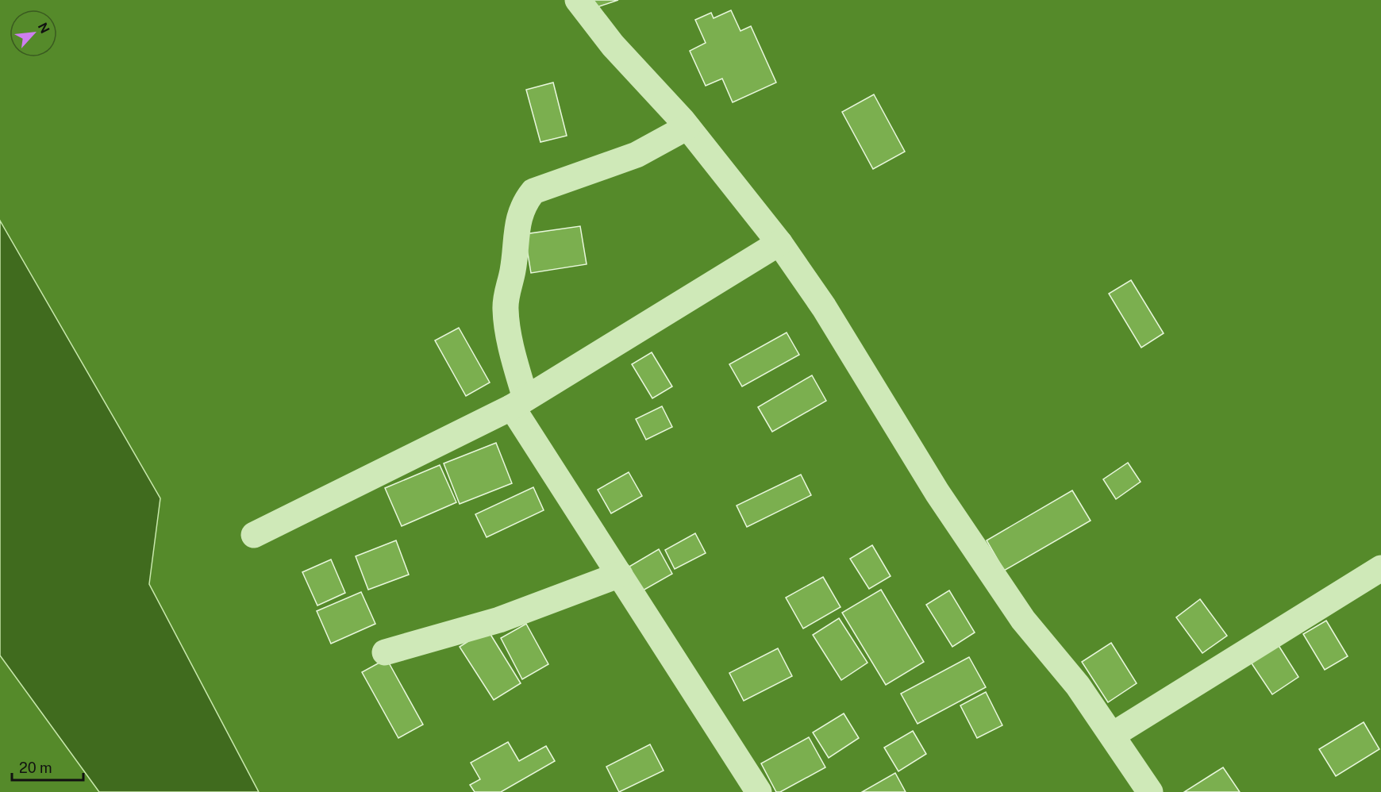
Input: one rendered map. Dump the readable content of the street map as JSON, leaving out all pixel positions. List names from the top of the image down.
{
  "scale_bar": "20 m",
  "north": "top right"
}
